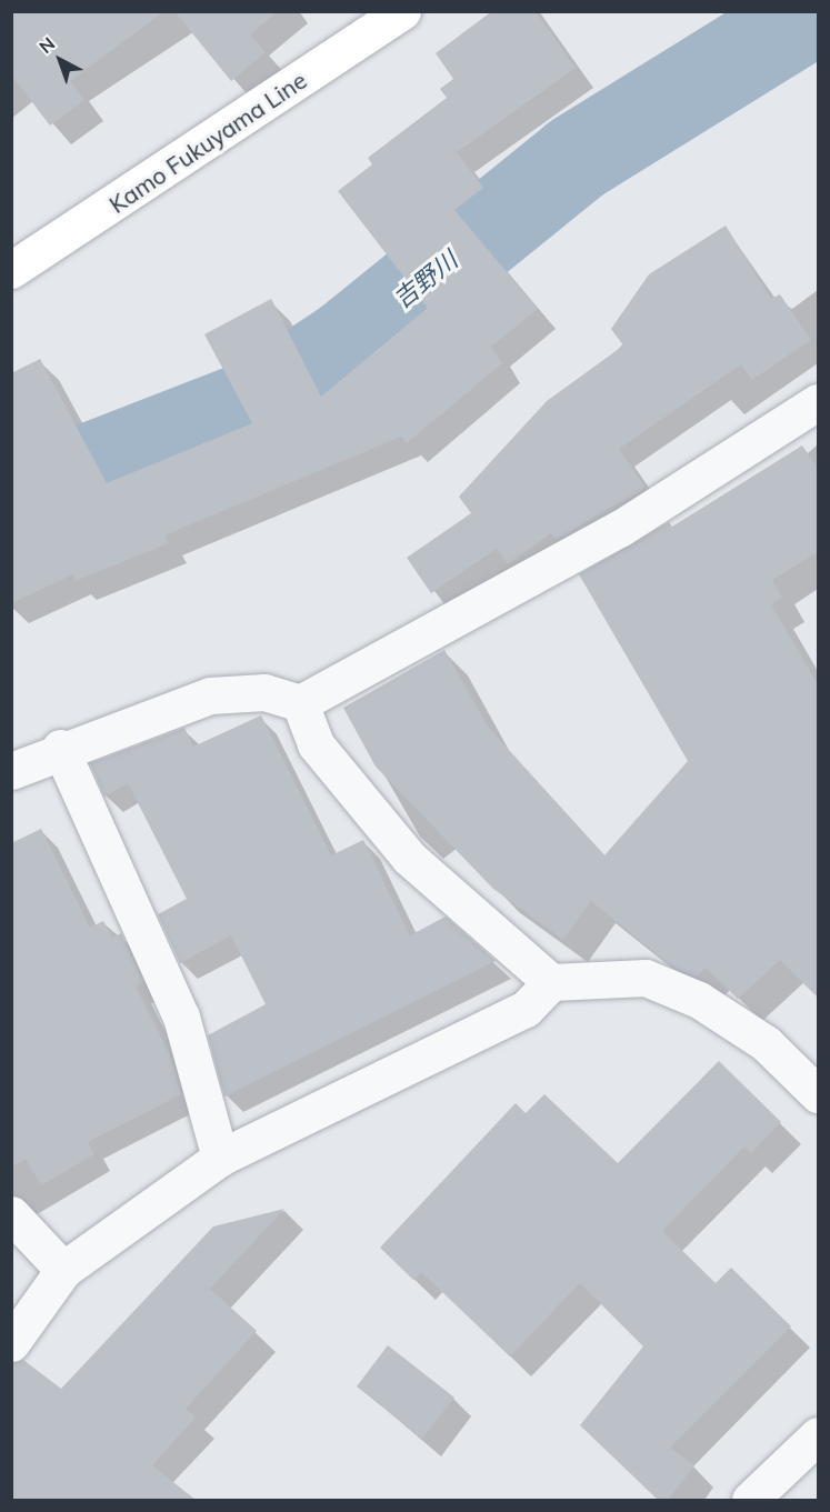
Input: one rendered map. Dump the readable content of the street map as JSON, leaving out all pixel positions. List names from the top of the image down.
{
  "streets": {
    "main road": ["Kamo Fukuyama Line"]
  },
  "water": ["吉野川"],
  "north": "top left"
}
